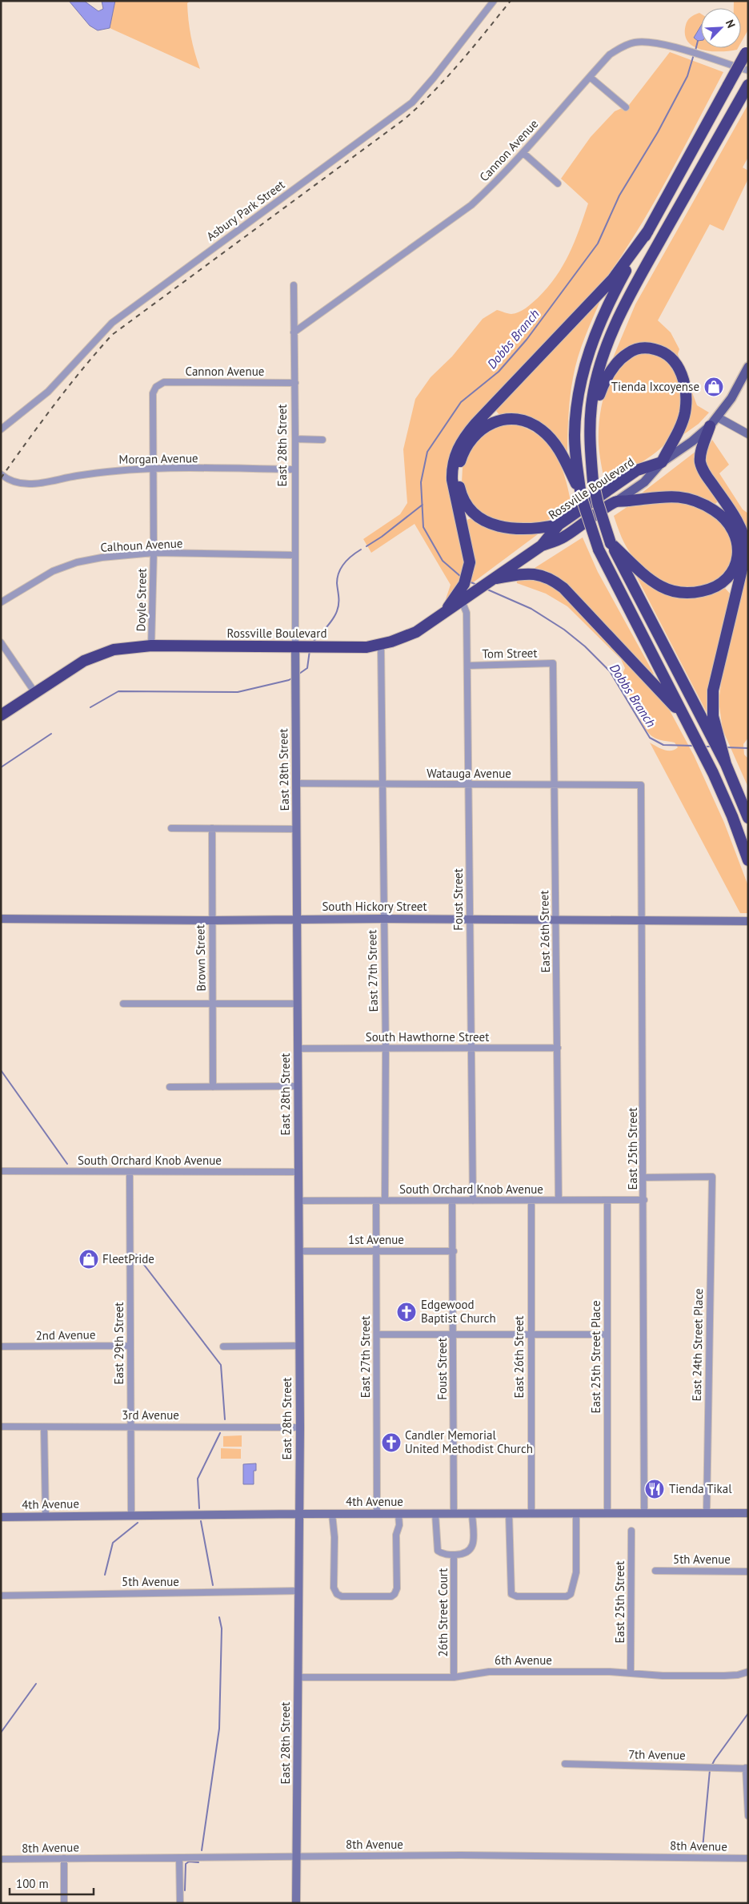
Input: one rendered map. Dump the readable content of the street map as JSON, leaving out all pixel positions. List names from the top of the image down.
{
  "streets": {
    "highway": ["Rossville Boulevard"],
    "street": [
      "Cannon Avenue",
      "Asbury Park Street",
      "East 28th Street",
      "Morgan Avenue",
      "Calhoun Avenue",
      "Doyle Street",
      "Tom Street",
      "Watauga Avenue",
      "Foust Street",
      "South Hickory Street",
      "East 26th Street",
      "Brown Street",
      "East 27th Street",
      "South Hawthorne Street",
      "East 25th Street",
      "South Orchard Knob Avenue",
      "1st Avenue",
      "2nd Avenue",
      "East 29th Street",
      "East 24th Street Place",
      "East 25th Street Place",
      "3rd Avenue",
      "4th Avenue",
      "5th Avenue",
      "26th Street Court",
      "6th Avenue",
      "7th Avenue",
      "8th Avenue"
    ]
  },
  "crossings": [
    ["Cannon Avenue", "East 28th Street"],
    ["Cannon Avenue", "Doyle Street"],
    ["East 28th Street", "Morgan Avenue"],
    ["East 28th Street", "Rossville Boulevard"],
    ["East 28th Street", "Calhoun Avenue"],
    ["East 28th Street", "Watauga Avenue"],
    ["East 28th Street", "South Hickory Street"],
    ["East 28th Street", "South Hawthorne Street"],
    ["East 28th Street", "South Orchard Knob Avenue"],
    ["East 28th Street", "1st Avenue"],
    ["East 28th Street", "3rd Avenue"],
    ["East 28th Street", "4th Avenue"],
    ["East 28th Street", "5th Avenue"],
    ["East 28th Street", "6th Avenue"],
    ["East 28th Street", "8th Avenue"],
    ["Morgan Avenue", "Doyle Street"],
    ["Rossville Boulevard", "Doyle Street"],
    ["Rossville Boulevard", "Foust Street"],
    ["Rossville Boulevard", "East 27th Street"],
    ["Calhoun Avenue", "Doyle Street"],
    ["Tom Street", "Foust Street"],
    ["Tom Street", "East 26th Street"],
    ["Watauga Avenue", "Foust Street"],
    ["Watauga Avenue", "East 26th Street"],
    ["Watauga Avenue", "East 27th Street"],
    ["Watauga Avenue", "East 25th Street"],
    ["Foust Street", "South Hickory Street"],
    ["Foust Street", "South Hawthorne Street"],
    ["Foust Street", "South Orchard Knob Avenue"],
    ["Foust Street", "1st Avenue"],
    ["Foust Street", "4th Avenue"],
    ["South Hickory Street", "East 26th Street"],
    ["South Hickory Street", "Brown Street"],
    ["South Hickory Street", "East 27th Street"],
    ["South Hickory Street", "East 25th Street"],
    ["East 26th Street", "South Hawthorne Street"],
    ["East 26th Street", "South Orchard Knob Avenue"],
    ["East 26th Street", "4th Avenue"],
    ["East 27th Street", "South Hawthorne Street"],
    ["East 27th Street", "South Orchard Knob Avenue"],
    ["East 27th Street", "1st Avenue"],
    ["East 27th Street", "4th Avenue"],
    ["East 25th Street", "South Orchard Knob Avenue"],
    ["East 25th Street", "East 24th Street Place"],
    ["East 25th Street", "4th Avenue"],
    ["East 25th Street", "6th Avenue"],
    ["South Orchard Knob Avenue", "East 29th Street"],
    ["South Orchard Knob Avenue", "East 25th Street Place"],
    ["2nd Avenue", "East 29th Street"],
    ["East 29th Street", "3rd Avenue"],
    ["East 29th Street", "4th Avenue"],
    ["East 24th Street Place", "4th Avenue"],
    ["East 25th Street Place", "4th Avenue"],
    ["4th Avenue", "26th Street Court"],
    ["26th Street Court", "6th Avenue"]
  ],
  "water": ["Dobbs Branch"],
  "places": {
    "shop": ["Tienda Ixcoyense", "FleetPride"],
    "church": ["Edgewood Baptist Church", "Candler Memorial United Methodist Church"],
    "restaurant": ["Tienda Tikal"]
  },
  "scale_bar": "100 m",
  "north": "top right"
}
